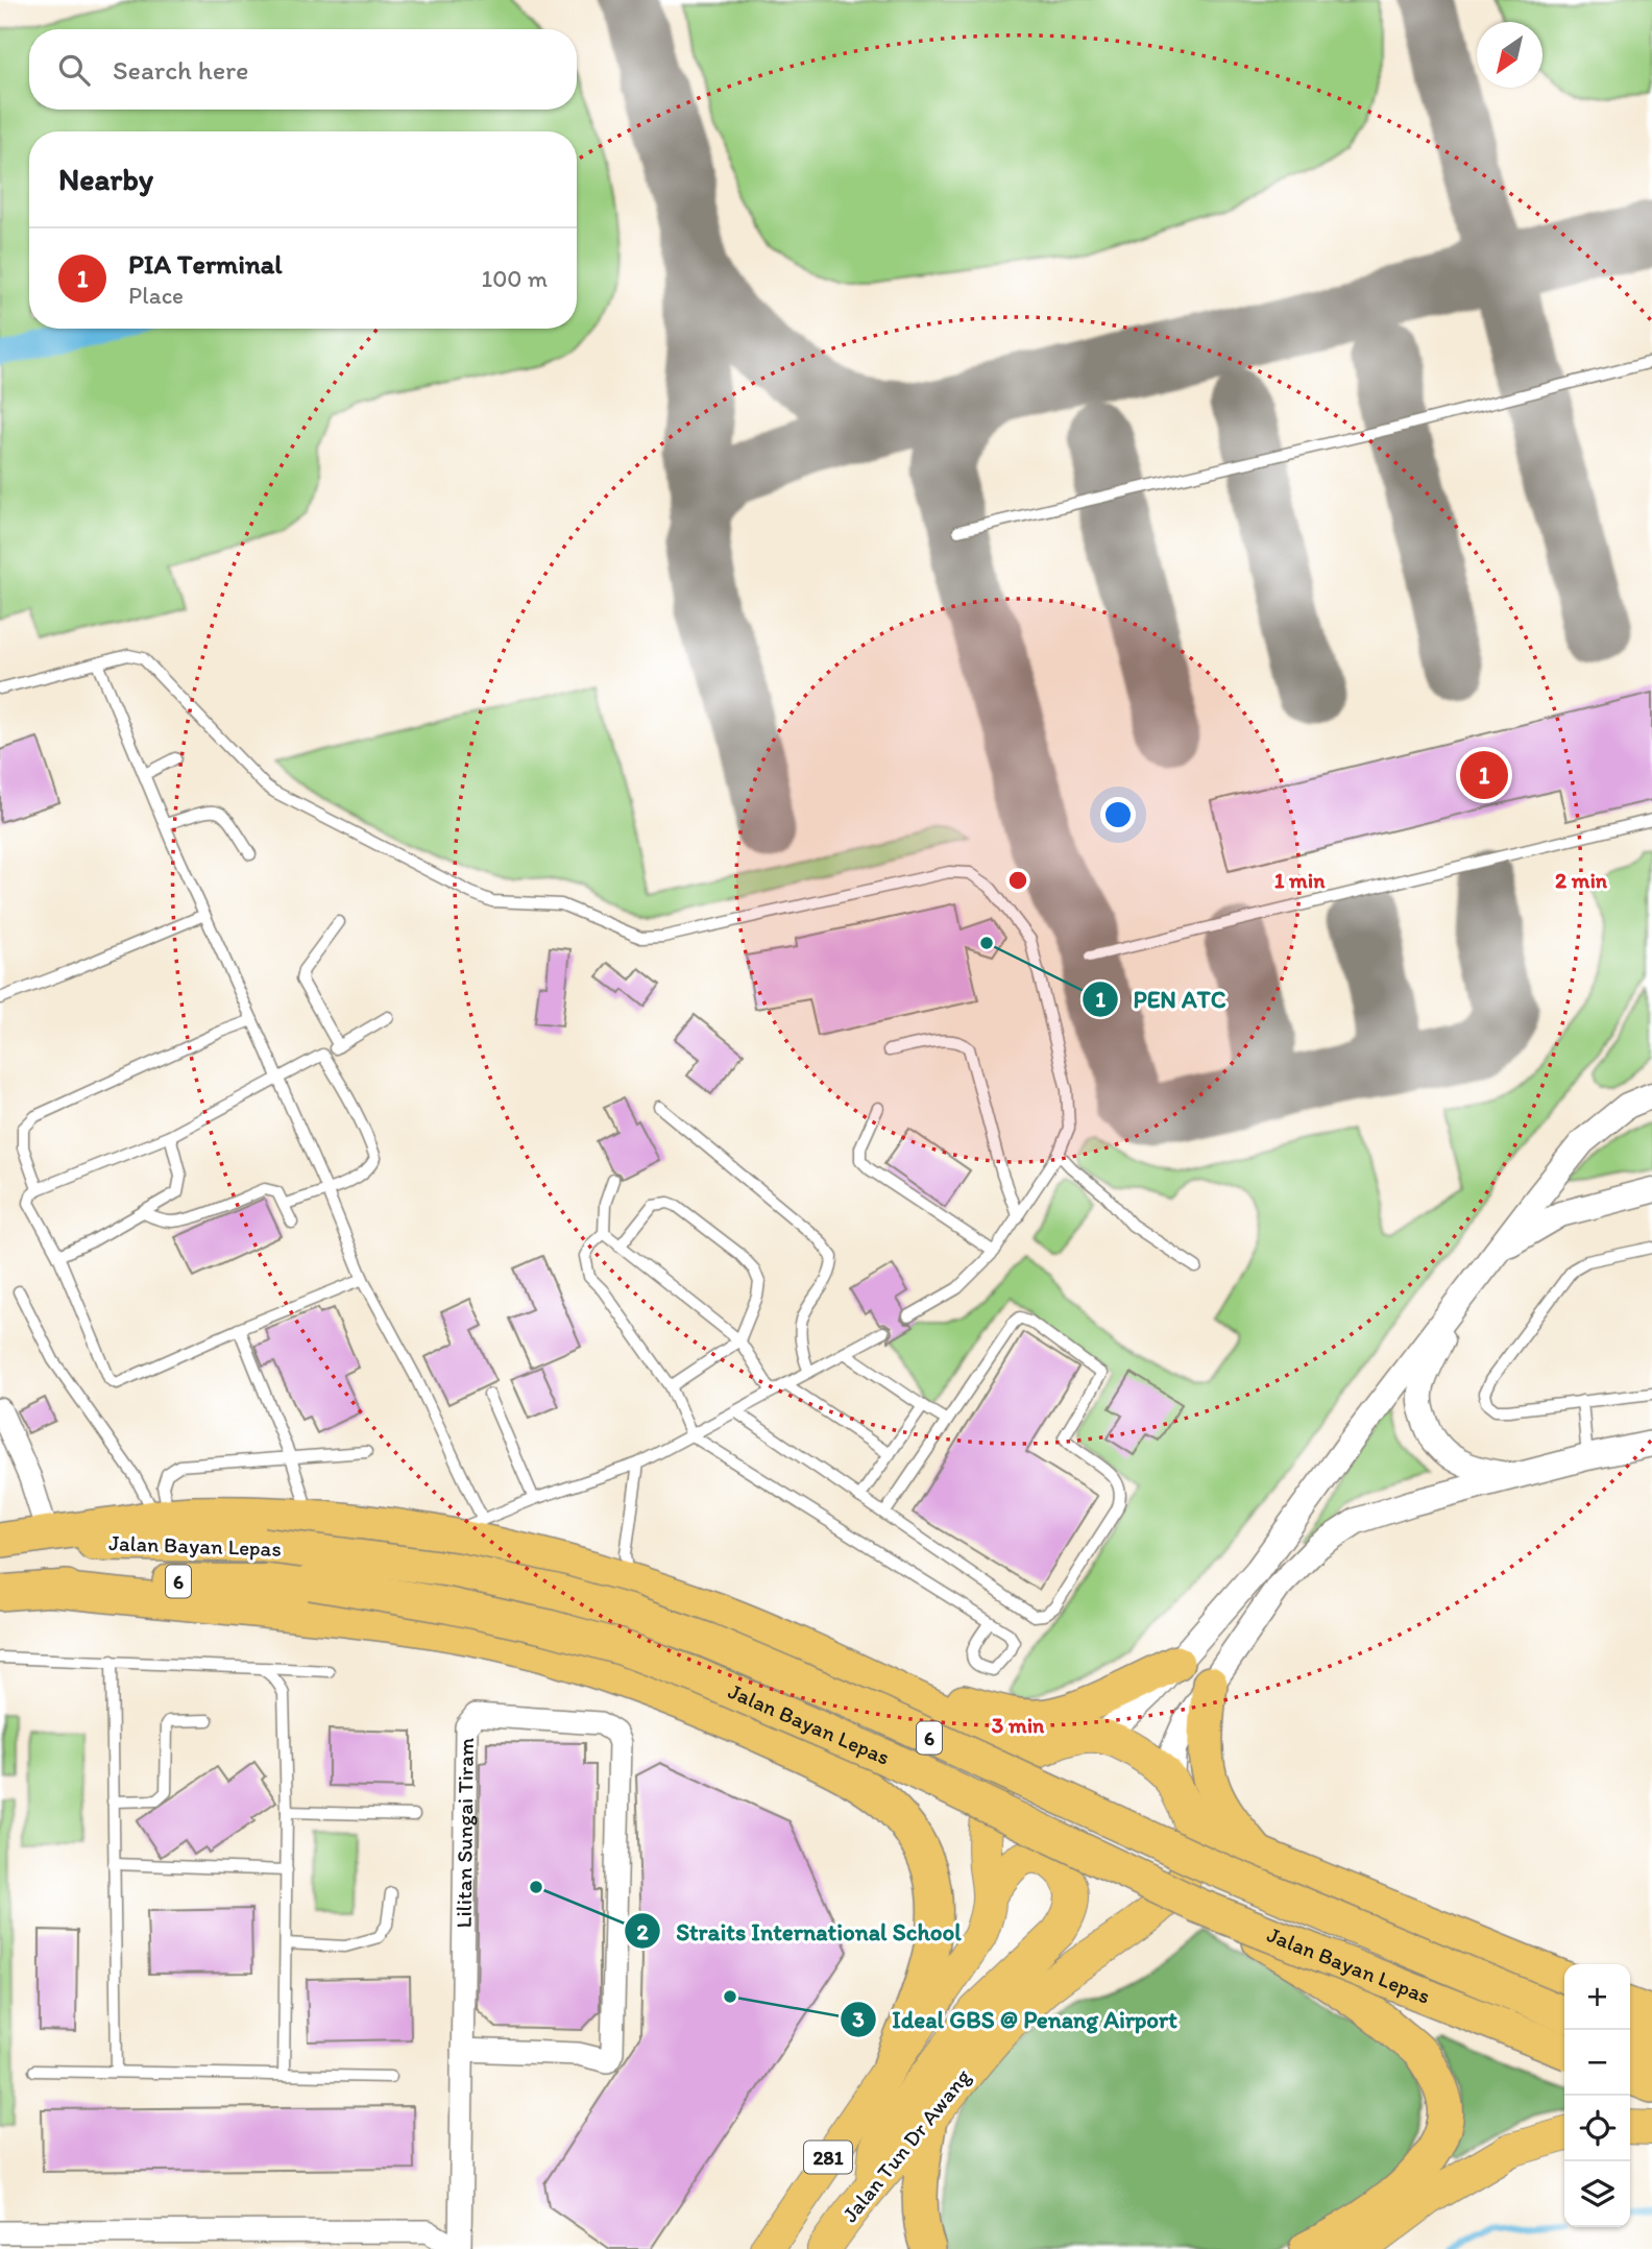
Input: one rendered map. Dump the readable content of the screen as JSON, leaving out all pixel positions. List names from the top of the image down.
{
  "streets": {
    "highway": ["Jalan Bayan Lepas", "6"],
    "main road": ["Jalan Tun Dr Awang", "281"],
    "street": ["Lilitan Sungai Tiram"]
  },
  "crossings": [
    ["Jalan Tun Dr Awang", "281"]
  ],
  "places": ["PEN ATC", "Straits International School", "Ideal GBS @ Penang Airport"],
  "north": "bottom left",
  "page": {
    "search": "Search here",
    "heading": "Nearby",
    "list": [
      {
        "mark": "1",
        "name": "PIA Terminal",
        "note": "Place",
        "value": "100 m"
      }
    ],
    "pins": "1",
    "map_buttons": ["+", "−"]
  },
  "rings": ["1 min", "2 min", "3 min"]
}
